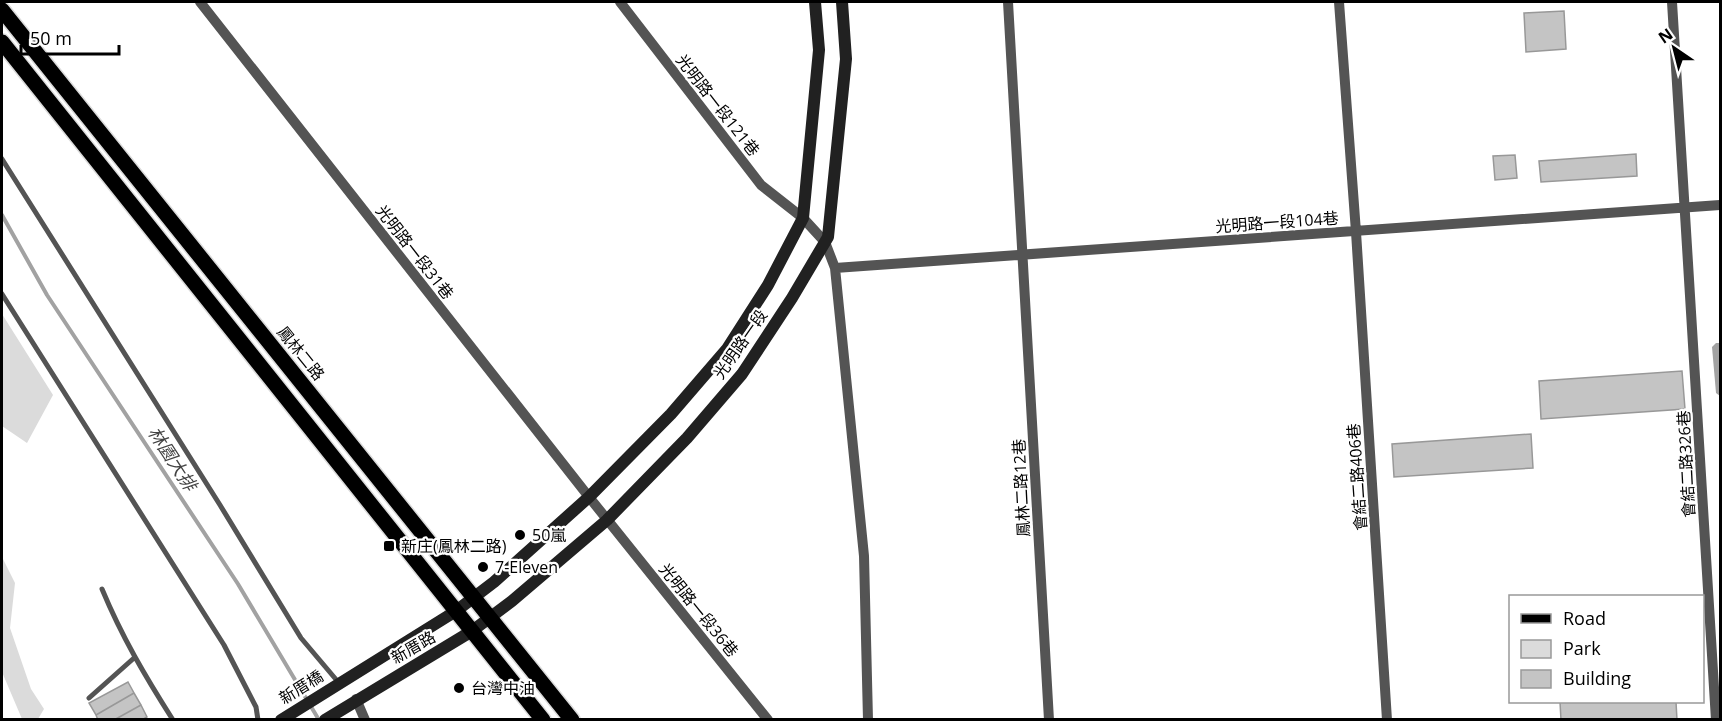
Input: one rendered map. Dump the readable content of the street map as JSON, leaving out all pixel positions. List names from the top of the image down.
{
  "streets": {
    "main road": ["鳳林二路"],
    "street": [
      "光明路一段121巷",
      "光明路一段104巷",
      "光明路一段31巷",
      "光明路一段",
      "會結二路326巷",
      "會結二路406巷",
      "鳳林二路12巷",
      "光明路一段36巷",
      "新厝路",
      "新厝橋"
    ]
  },
  "crossings": [
    ["光明路一段121巷", "光明路一段"],
    ["光明路一段104巷", "會結二路326巷"],
    ["光明路一段104巷", "會結二路406巷"],
    ["光明路一段104巷", "鳳林二路12巷"],
    ["光明路一段31巷", "光明路一段"],
    ["光明路一段31巷", "光明路一段36巷"],
    ["光明路一段", "鳳林二路"],
    ["光明路一段", "光明路一段36巷"],
    ["光明路一段", "新厝路"],
    ["鳳林二路", "新厝路"],
    ["新厝路", "新厝橋"]
  ],
  "water": ["林園大排"],
  "places": {
    "other": ["50嵐", "7-Eleven", "台灣中油"],
    "transit": ["新庄(鳳林二路)"]
  },
  "legend": ["Road", "Park", "Building"],
  "scale_bar": "50 m",
  "north": "top left"
}
